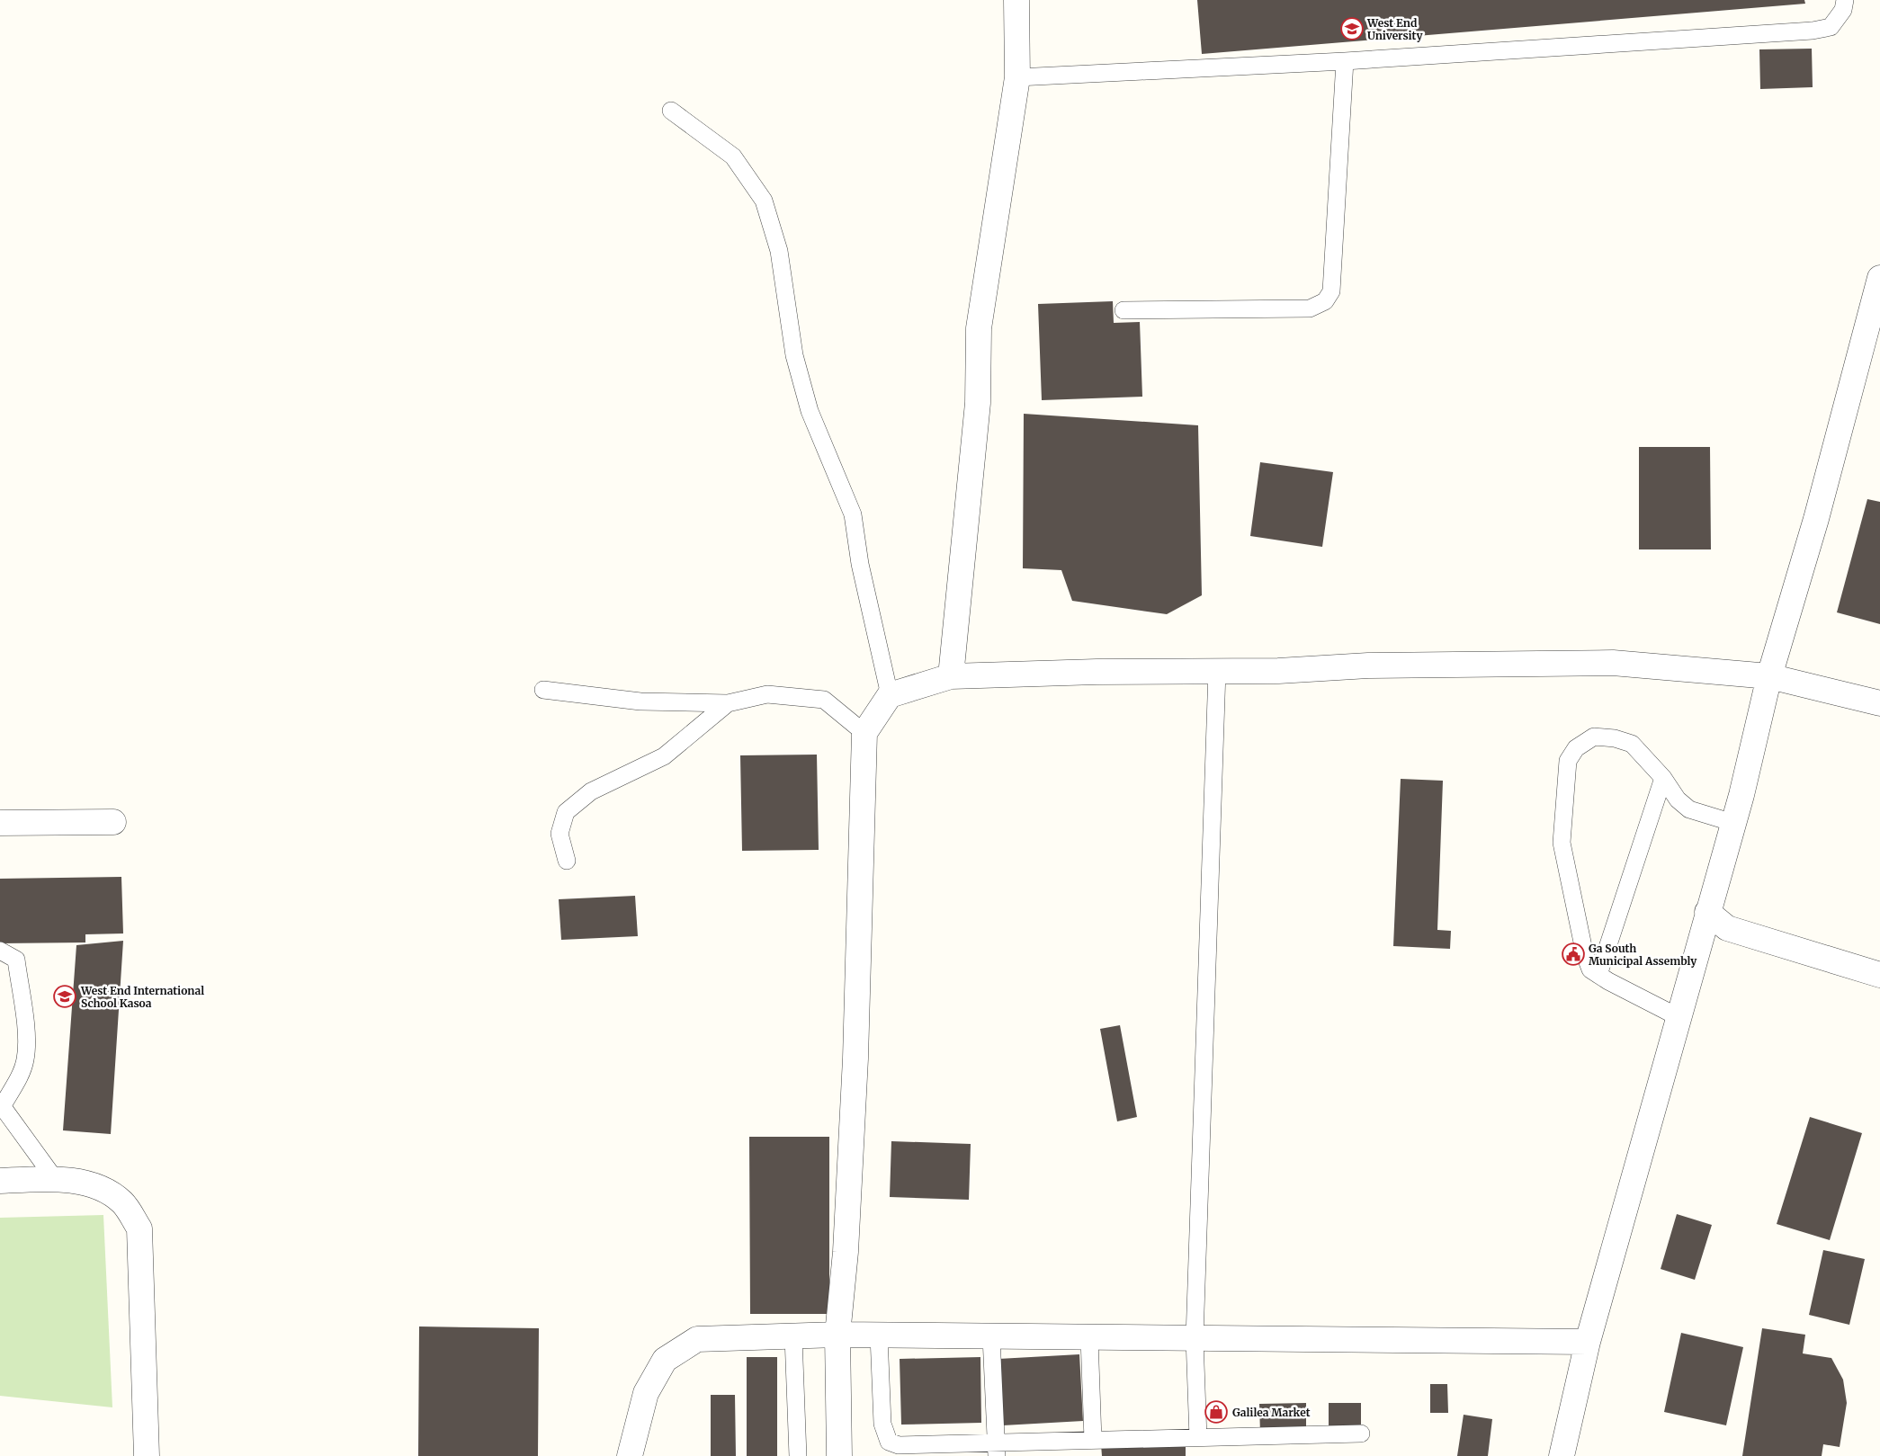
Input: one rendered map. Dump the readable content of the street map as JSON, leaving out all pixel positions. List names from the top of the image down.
{
  "places": {
    "school or university": ["West End University", "West End International School Kasoa"],
    "public building": ["Ga South Municipal Assembly"],
    "shop": ["Galilea Market"]
  }
}
